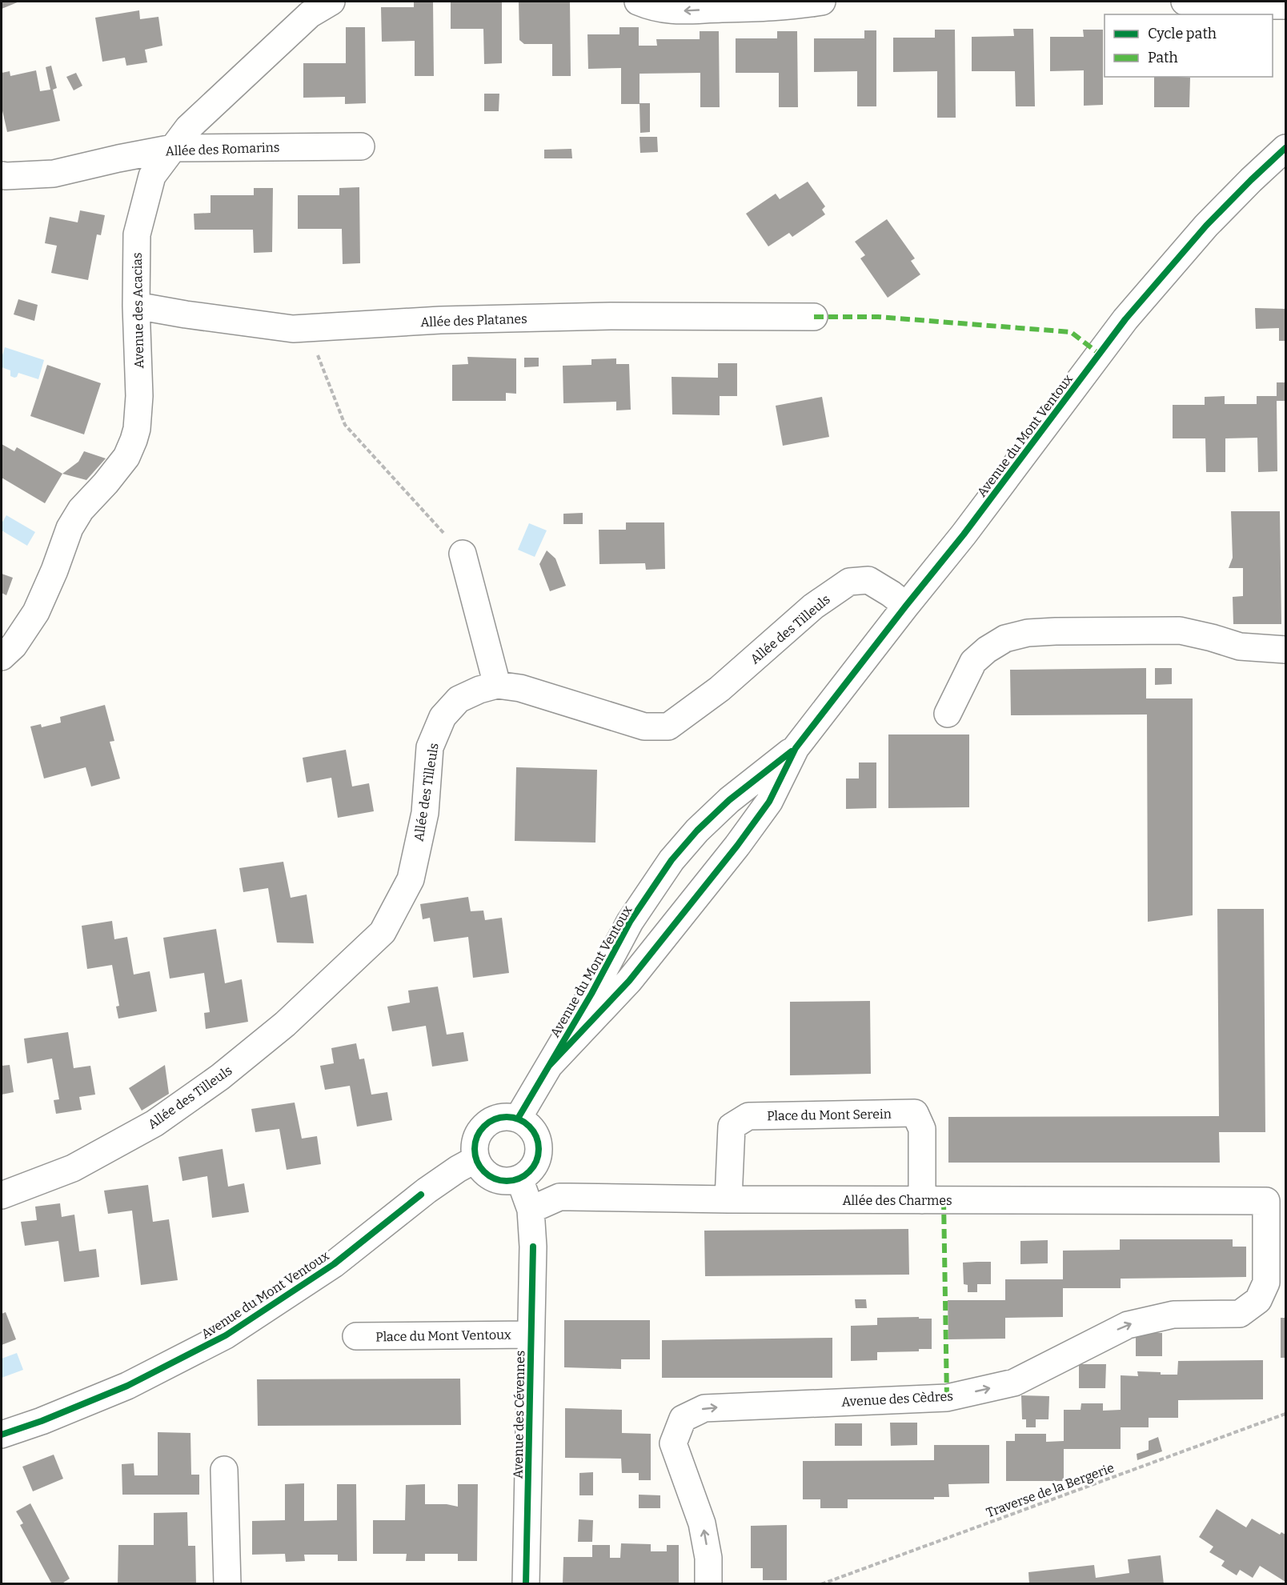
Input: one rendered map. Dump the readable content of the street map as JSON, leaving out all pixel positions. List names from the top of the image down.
{
  "streets": {
    "street": [
      "Allée des Romarins",
      "Avenue des Acacias",
      "Allée des Platanes",
      "Avenue du Mont Ventoux",
      "Allée des Tilleuls",
      "Place du Mont Serein",
      "Allée des Charmes",
      "Place du Mont Ventoux",
      "Avenue des Cèdres",
      "Avenue des Cévennes"
    ],
    "path": ["Traverse de la Bergerie"]
  },
  "crossings": [
    ["Allée des Romarins", "Avenue des Acacias"],
    ["Avenue des Acacias", "Allée des Platanes"],
    ["Avenue du Mont Ventoux", "Allée des Tilleuls"],
    ["Avenue du Mont Ventoux", "Avenue des Cévennes"],
    ["Place du Mont Serein", "Allée des Charmes"],
    ["Allée des Charmes", "Avenue des Cèdres"],
    ["Allée des Charmes", "Avenue des Cévennes"],
    ["Place du Mont Ventoux", "Avenue des Cévennes"]
  ],
  "legend": ["Cycle path", "Path"]
}
